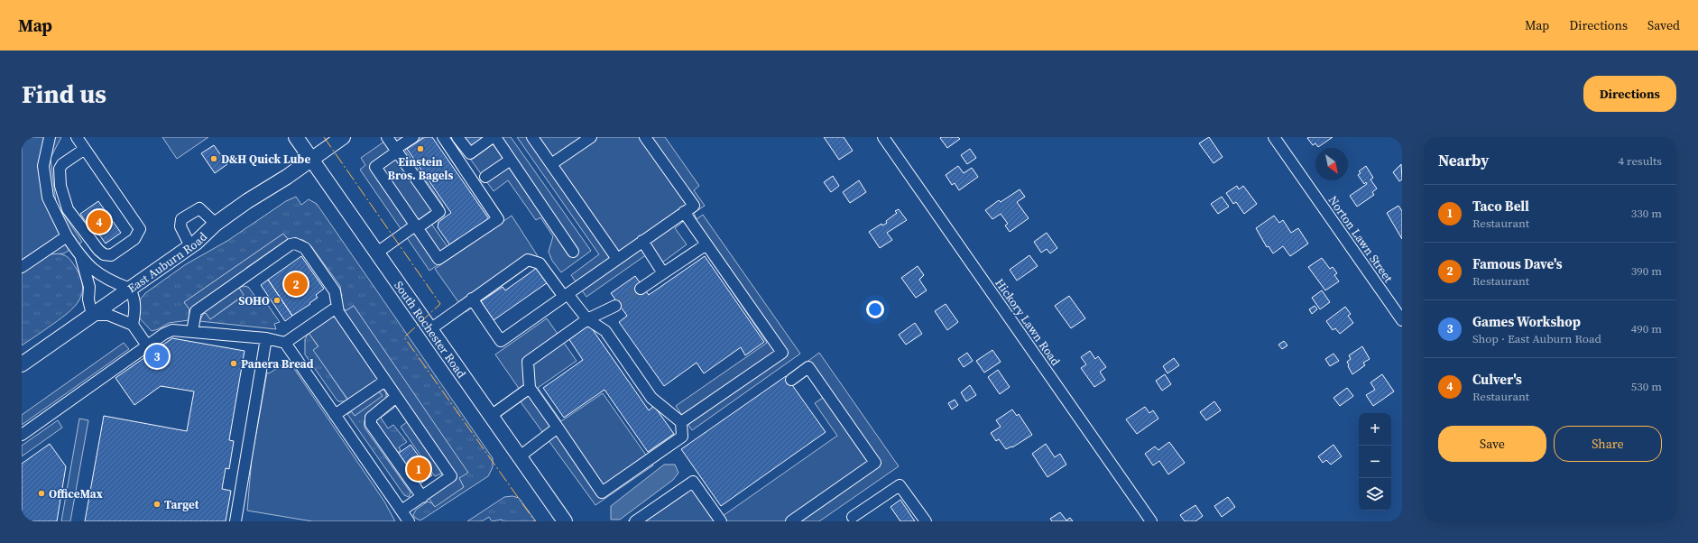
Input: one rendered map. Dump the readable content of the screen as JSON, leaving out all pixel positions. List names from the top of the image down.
{
  "streets": {
    "main road": ["East Auburn Road", "South Rochester Road"],
    "street": ["Norton Lawn Street", "Hickory Lawn Road"]
  },
  "crossings": [
    ["East Auburn Road", "South Rochester Road"]
  ],
  "places": [
    "Einstein Bros. Bagels",
    "D&H Quick Lube",
    "SOHO",
    "Panera Bread",
    "OfficeMax",
    "Target"
  ],
  "north": "bottom right",
  "page": {
    "header": "Map",
    "nav": ["Map", "Directions", "Saved"],
    "buttons": [
      "Directions",
      ["Save", "Share"]
    ],
    "title": "Find us",
    "heading": ["Nearby", "4 results"],
    "list": [
      {
        "mark": "1",
        "name": "Taco Bell",
        "note": "Restaurant",
        "value": "330 m"
      },
      {
        "mark": "2",
        "name": "Famous Dave's",
        "note": "Restaurant",
        "value": "390 m"
      },
      {
        "mark": "3",
        "name": "Games Workshop",
        "note": "Shop · East Auburn Road",
        "value": "490 m"
      },
      {
        "mark": "4",
        "name": "Culver's",
        "note": "Restaurant",
        "value": "530 m"
      }
    ],
    "pins": [
      "4",
      "2",
      "3",
      "1"
    ],
    "map_buttons": ["+", "−"]
  }
}
